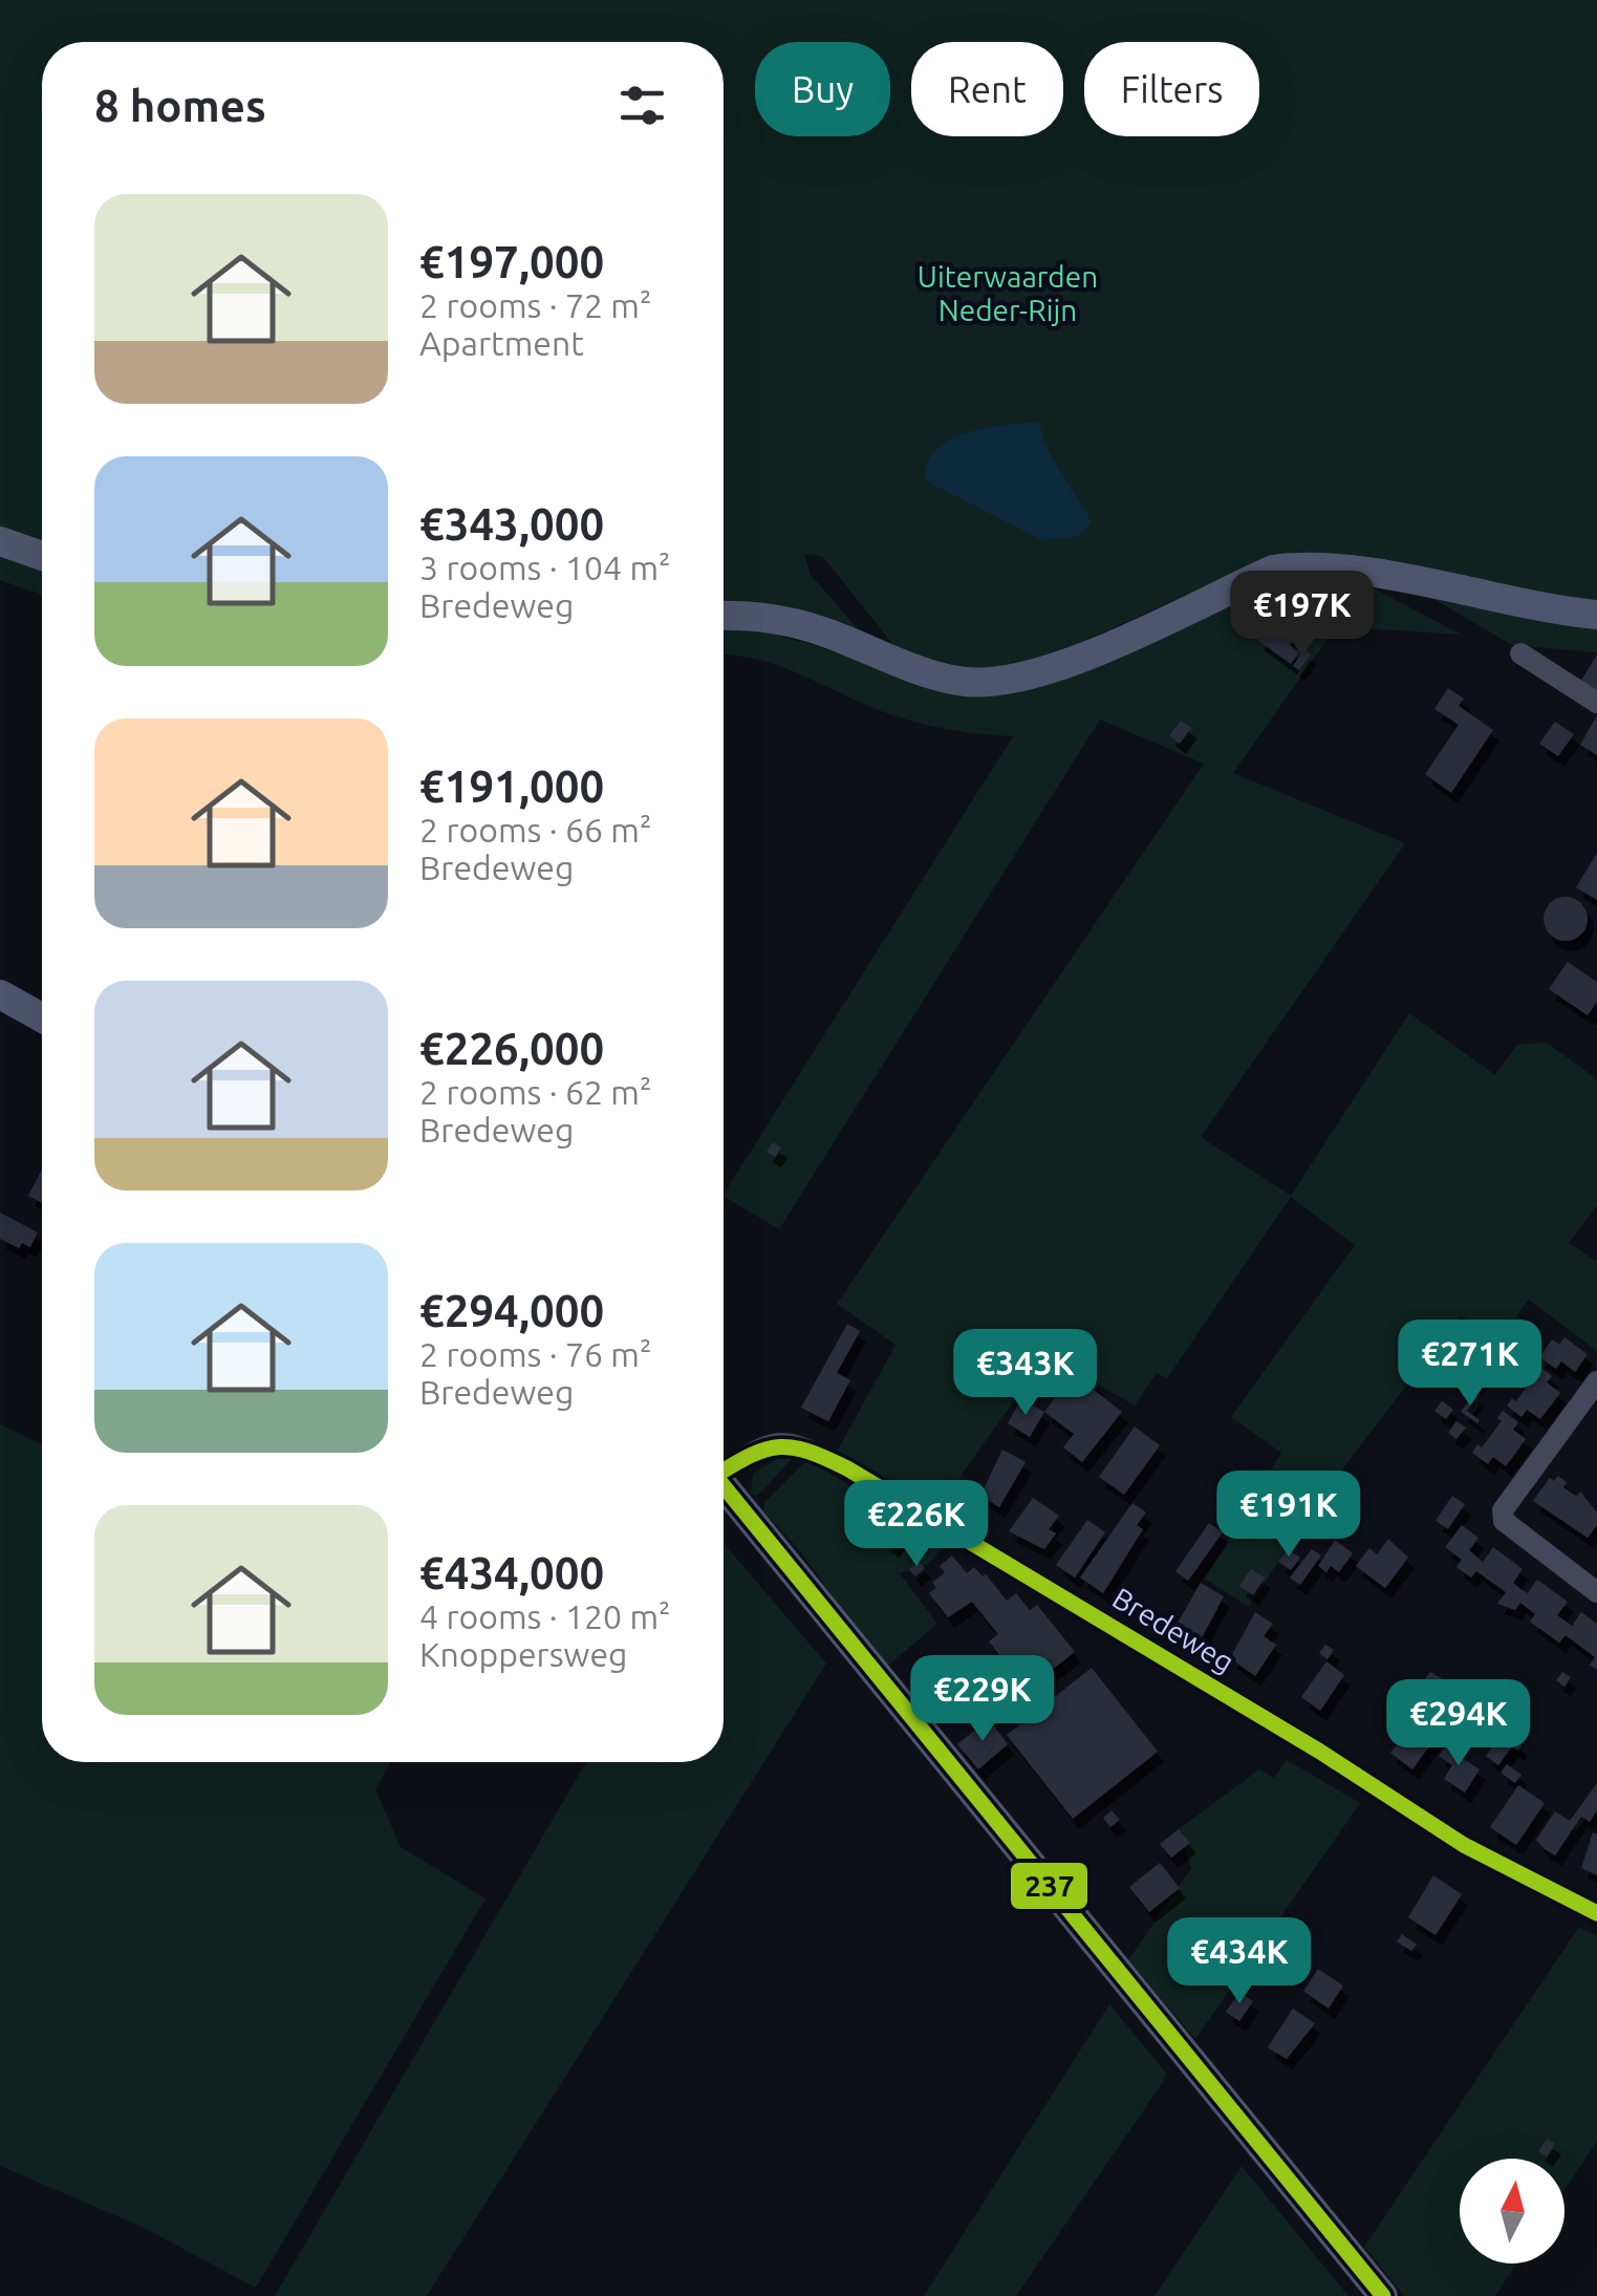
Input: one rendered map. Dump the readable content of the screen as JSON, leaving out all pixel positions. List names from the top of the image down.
{
  "streets": {
    "street": ["Bredeweg"]
  },
  "parks": ["Uiterwaarden Neder-Rijn"],
  "lines": ["transit line 237"],
  "north": "top",
  "page": {
    "chip": ["Buy", "Rent", "Filters"],
    "heading": "8 homes",
    "list": [
      {
        "name": "€197,000",
        "note": "2 rooms · 72 m² · Apartment"
      },
      {
        "name": "€343,000",
        "note": "3 rooms · 104 m² · Bredeweg"
      },
      {
        "name": "€191,000",
        "note": "2 rooms · 66 m² · Bredeweg"
      },
      {
        "name": "€226,000",
        "note": "2 rooms · 62 m² · Bredeweg"
      },
      {
        "name": "€294,000",
        "note": "2 rooms · 76 m² · Bredeweg"
      },
      {
        "name": "€434,000",
        "note": "4 rooms · 120 m² · Knoppersweg"
      }
    ],
    "price": [
      "€197K",
      "€271K",
      "€343K",
      "€191K",
      "€226K",
      "€229K",
      "€294K",
      "€434K"
    ]
  }
}
